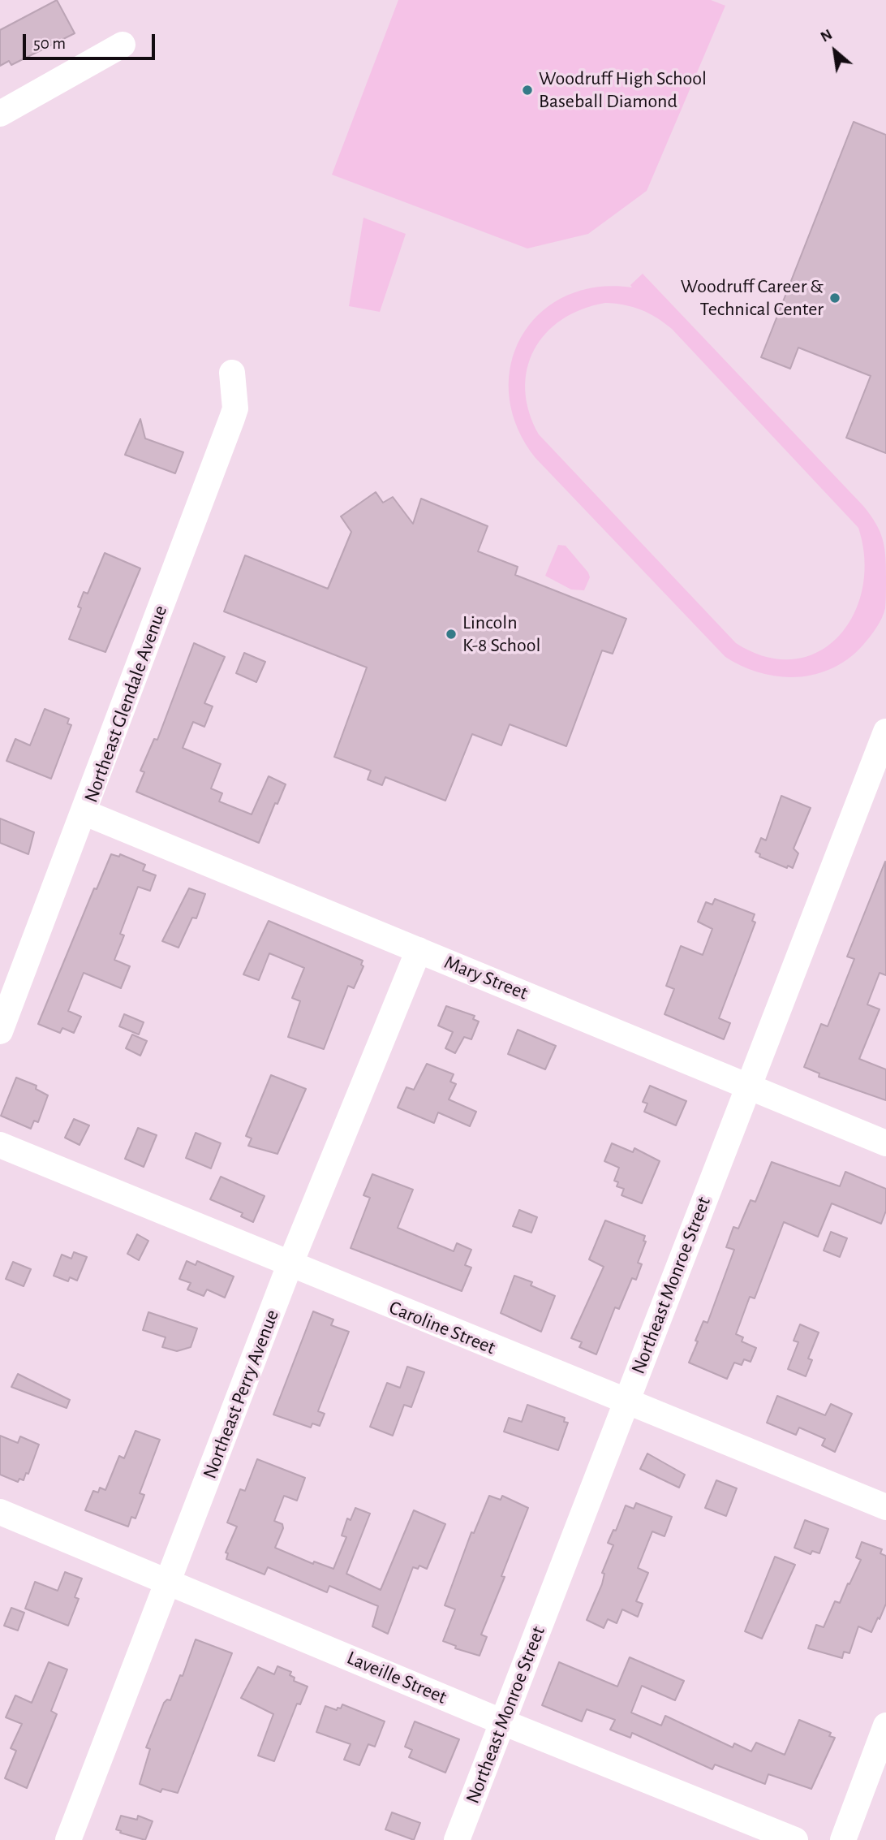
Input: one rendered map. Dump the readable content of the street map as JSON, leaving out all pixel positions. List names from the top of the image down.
{
  "streets": {
    "street": [
      "Northeast Glendale Avenue",
      "Mary Street",
      "Northeast Monroe Street",
      "Caroline Street",
      "Northeast Perry Avenue",
      "Laveille Street"
    ]
  },
  "crossings": [
    ["Northeast Glendale Avenue", "Mary Street"],
    ["Mary Street", "Northeast Monroe Street"],
    ["Mary Street", "Northeast Perry Avenue"],
    ["Northeast Monroe Street", "Caroline Street"],
    ["Northeast Monroe Street", "Laveille Street"],
    ["Caroline Street", "Northeast Perry Avenue"],
    ["Northeast Perry Avenue", "Laveille Street"]
  ],
  "places": ["Woodruff High School Baseball Diamond", "Woodruff Career & Technical Center", "Lincoln K-8 School"],
  "scale_bar": "50 m",
  "north": "top left"
}
